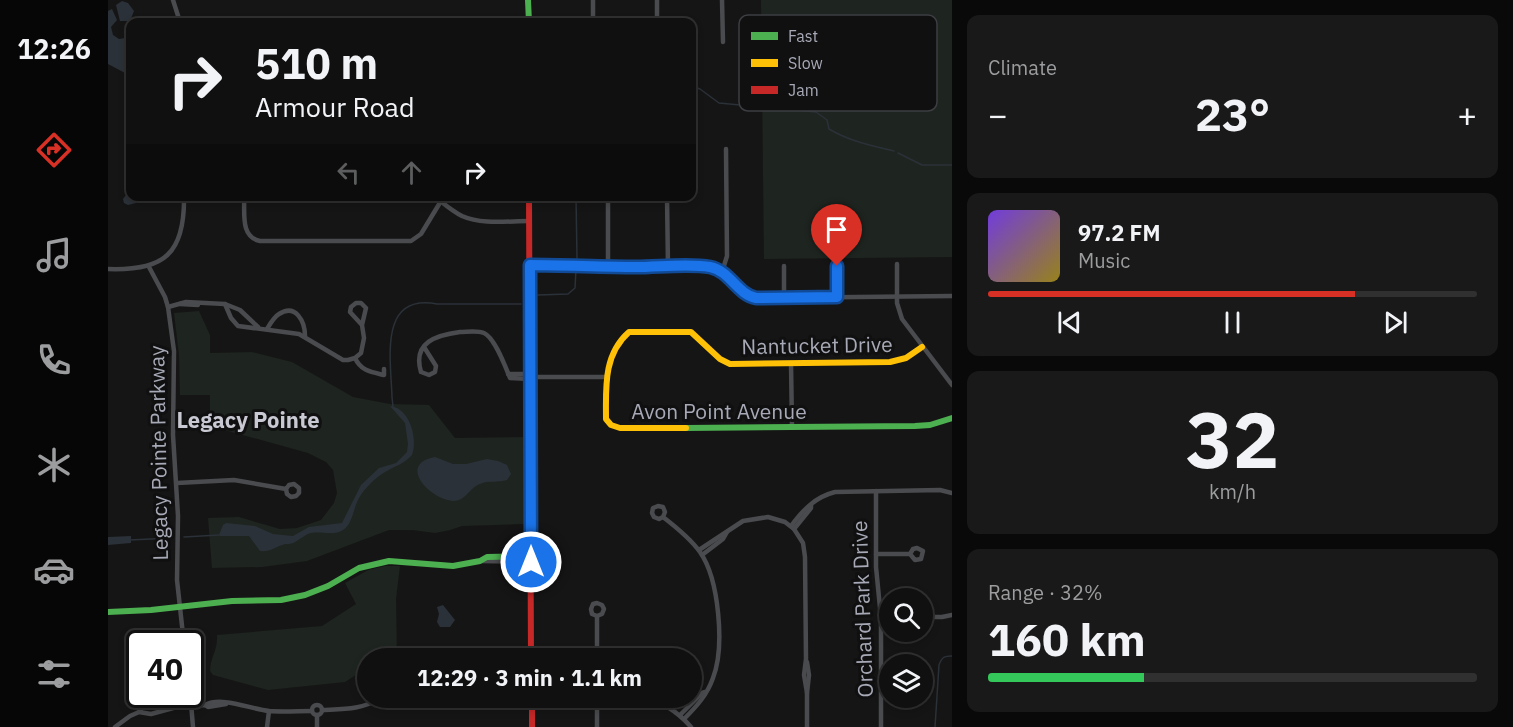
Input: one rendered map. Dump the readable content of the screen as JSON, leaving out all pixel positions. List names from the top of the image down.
{
  "streets": {
    "street": [
      "Nantucket Drive",
      "Avon Point Avenue",
      "Legacy Pointe Parkway",
      "Orchard Park Drive"
    ]
  },
  "crossings": [
    ["Nantucket Drive", "Avon Point Avenue"]
  ],
  "districts": ["Legacy Pointe"],
  "legend": ["Fast", "Slow", "Jam"],
  "page": {
    "tabs": "12:26",
    "tile": [
      "Climate",
      ["32", "km/h"],
      ["Range · 32%", "160 km"]
    ],
    "turn": ["510 m", "Armour Road"],
    "heat": ["−", "23°", "+"],
    "song": ["97.2 FM", "Music"],
    "limit": "40",
    "trip": "12:29 · 3 min · 1.1 km"
  }
}
